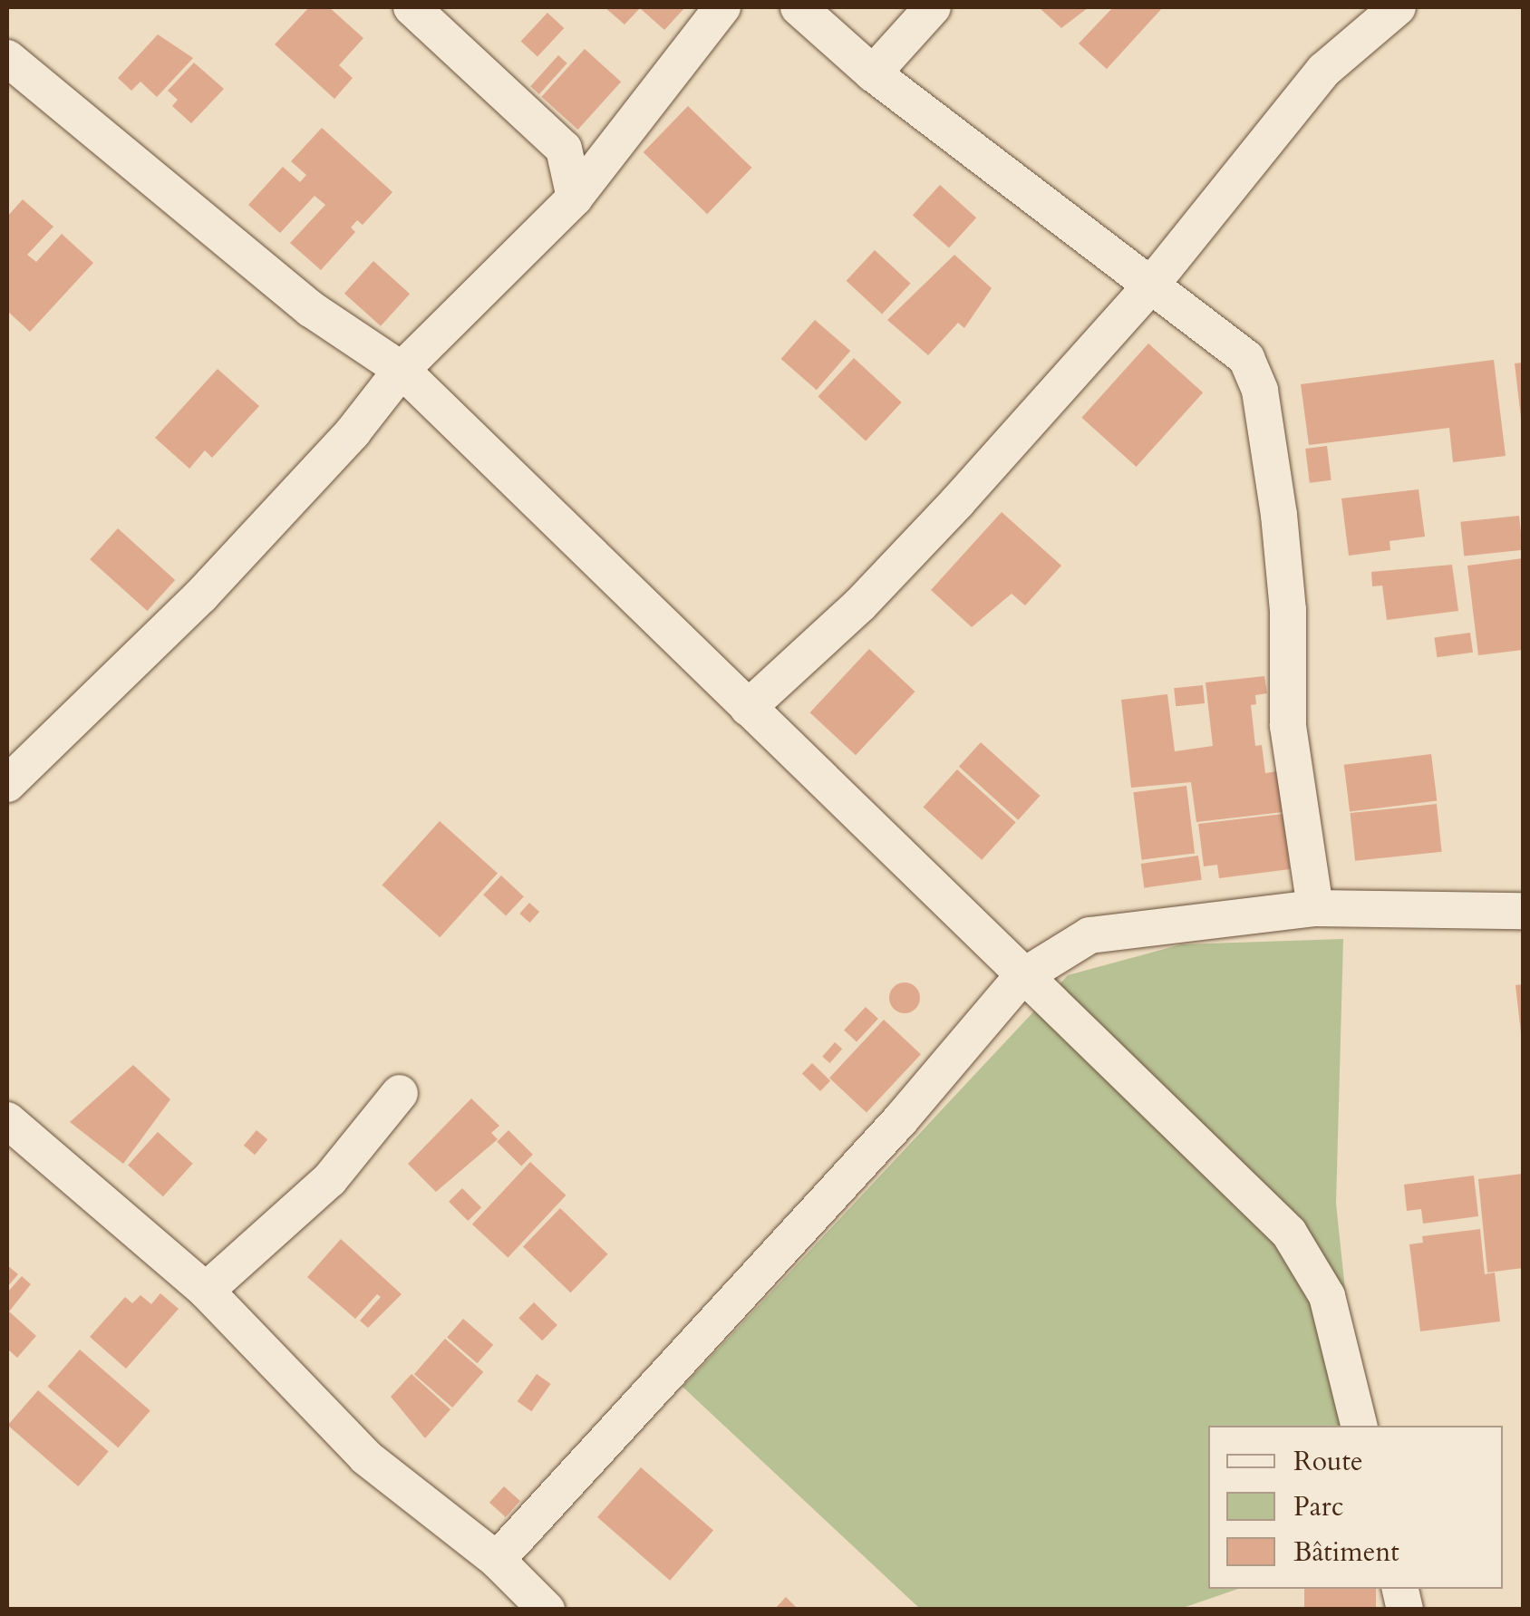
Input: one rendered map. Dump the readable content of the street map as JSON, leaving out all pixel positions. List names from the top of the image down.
{
  "legend": ["Route", "Parc", "Bâtiment"]
}
